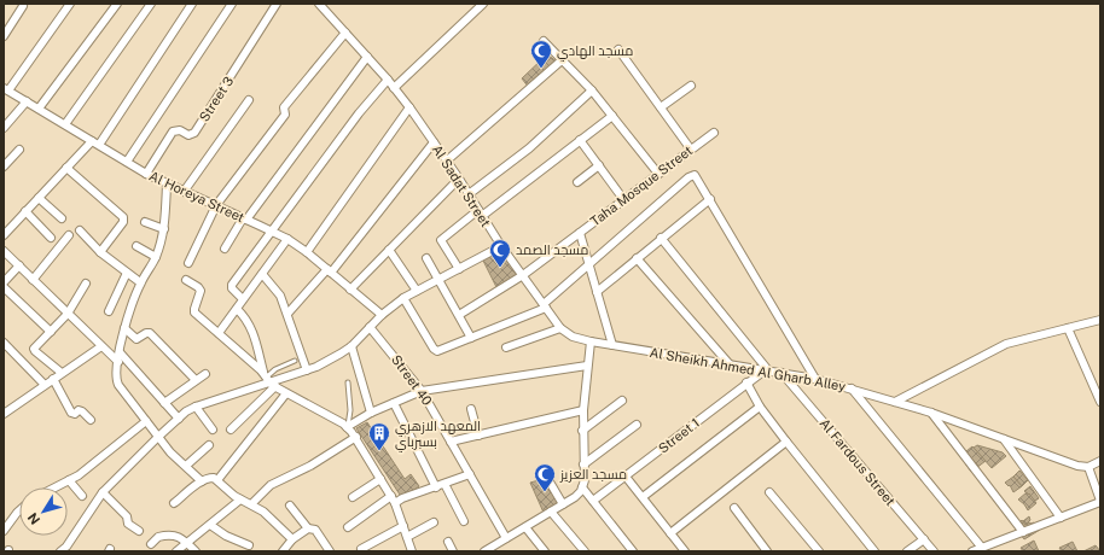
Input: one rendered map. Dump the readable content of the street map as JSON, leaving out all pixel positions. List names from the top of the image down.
{
  "streets": {
    "street": [
      "Street 3",
      "Al Sadat Street",
      "Taha Mosque Street",
      "Al Horeya Street",
      "Al Sheikh Ahmed Al Gharb Alley",
      "Street 40",
      "Street 1",
      "Al Fardous Street"
    ]
  },
  "crossings": [
    ["Street 3", "Al Horeya Street"],
    ["Al Sadat Street", "Taha Mosque Street"],
    ["Al Sadat Street", "Al Sheikh Ahmed Al Gharb Alley"],
    ["Al Sheikh Ahmed Al Gharb Alley", "Street 1"],
    ["Al Sheikh Ahmed Al Gharb Alley", "Al Fardous Street"]
  ],
  "places": {
    "mosque": ["مسجد الهادي", "مسجد الصمد", "مسجد العزيز"],
    "building": ["المعهد الازهري بسبرباي"]
  },
  "north": "bottom left"
}
